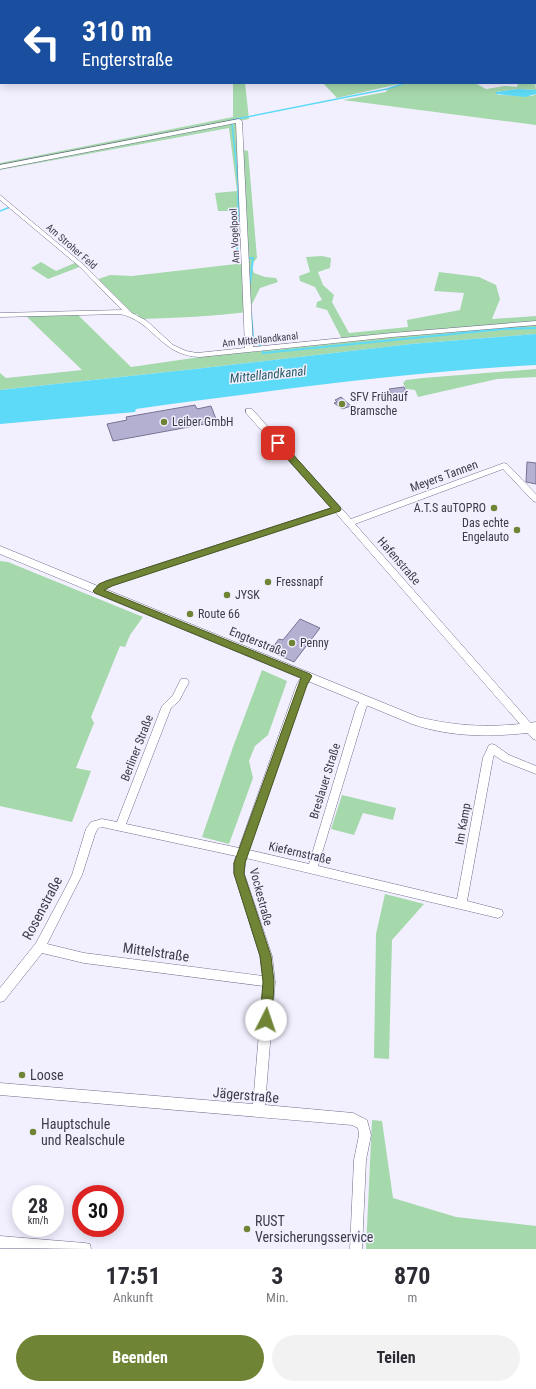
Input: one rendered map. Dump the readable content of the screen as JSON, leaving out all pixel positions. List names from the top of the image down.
{
  "streets": {
    "main road": ["Engterstraße"],
    "street": [
      "Am Vogelpool",
      "Am Stroher Feld",
      "Am Mittellandkanal",
      "Meyers Tannen",
      "Hafenstraße",
      "Berliner Straße",
      "Breslauer Straße",
      "Im Kamp",
      "Kiefernstraße",
      "Vockestraße",
      "Rosenstraße",
      "Mittelstraße",
      "Jägerstraße"
    ]
  },
  "crossings": [
    ["Am Vogelpool", "Am Mittellandkanal"],
    ["Am Stroher Feld", "Am Mittellandkanal"],
    ["Meyers Tannen", "Hafenstraße"],
    ["Hafenstraße", "Engterstraße"],
    ["Engterstraße", "Breslauer Straße"],
    ["Engterstraße", "Vockestraße"],
    ["Berliner Straße", "Kiefernstraße"],
    ["Breslauer Straße", "Kiefernstraße"],
    ["Im Kamp", "Kiefernstraße"],
    ["Kiefernstraße", "Vockestraße"],
    ["Kiefernstraße", "Rosenstraße"],
    ["Vockestraße", "Mittelstraße"],
    ["Vockestraße", "Jägerstraße"],
    ["Rosenstraße", "Mittelstraße"]
  ],
  "water": ["Mittellandkanal"],
  "places": [
    "SFV Frühauf Bramsche",
    "Leiber GmbH",
    "A.T.S auTOPRO",
    "Das echte Engelauto",
    "Fressnapf",
    "JYSK",
    "Route 66",
    "Penny",
    "Loose",
    "Hauptschule und Realschule",
    "RUST Versicherungsservice"
  ],
  "page": {
    "turn": ["310 m", "Engterstraße"],
    "speed": "28 km/h",
    "limit": "30",
    "eta": [
      "17:51",
      "Ankunft",
      "3",
      "Min.",
      "870",
      "m"
    ],
    "buttons": ["Beenden", "Teilen"]
  }
}
